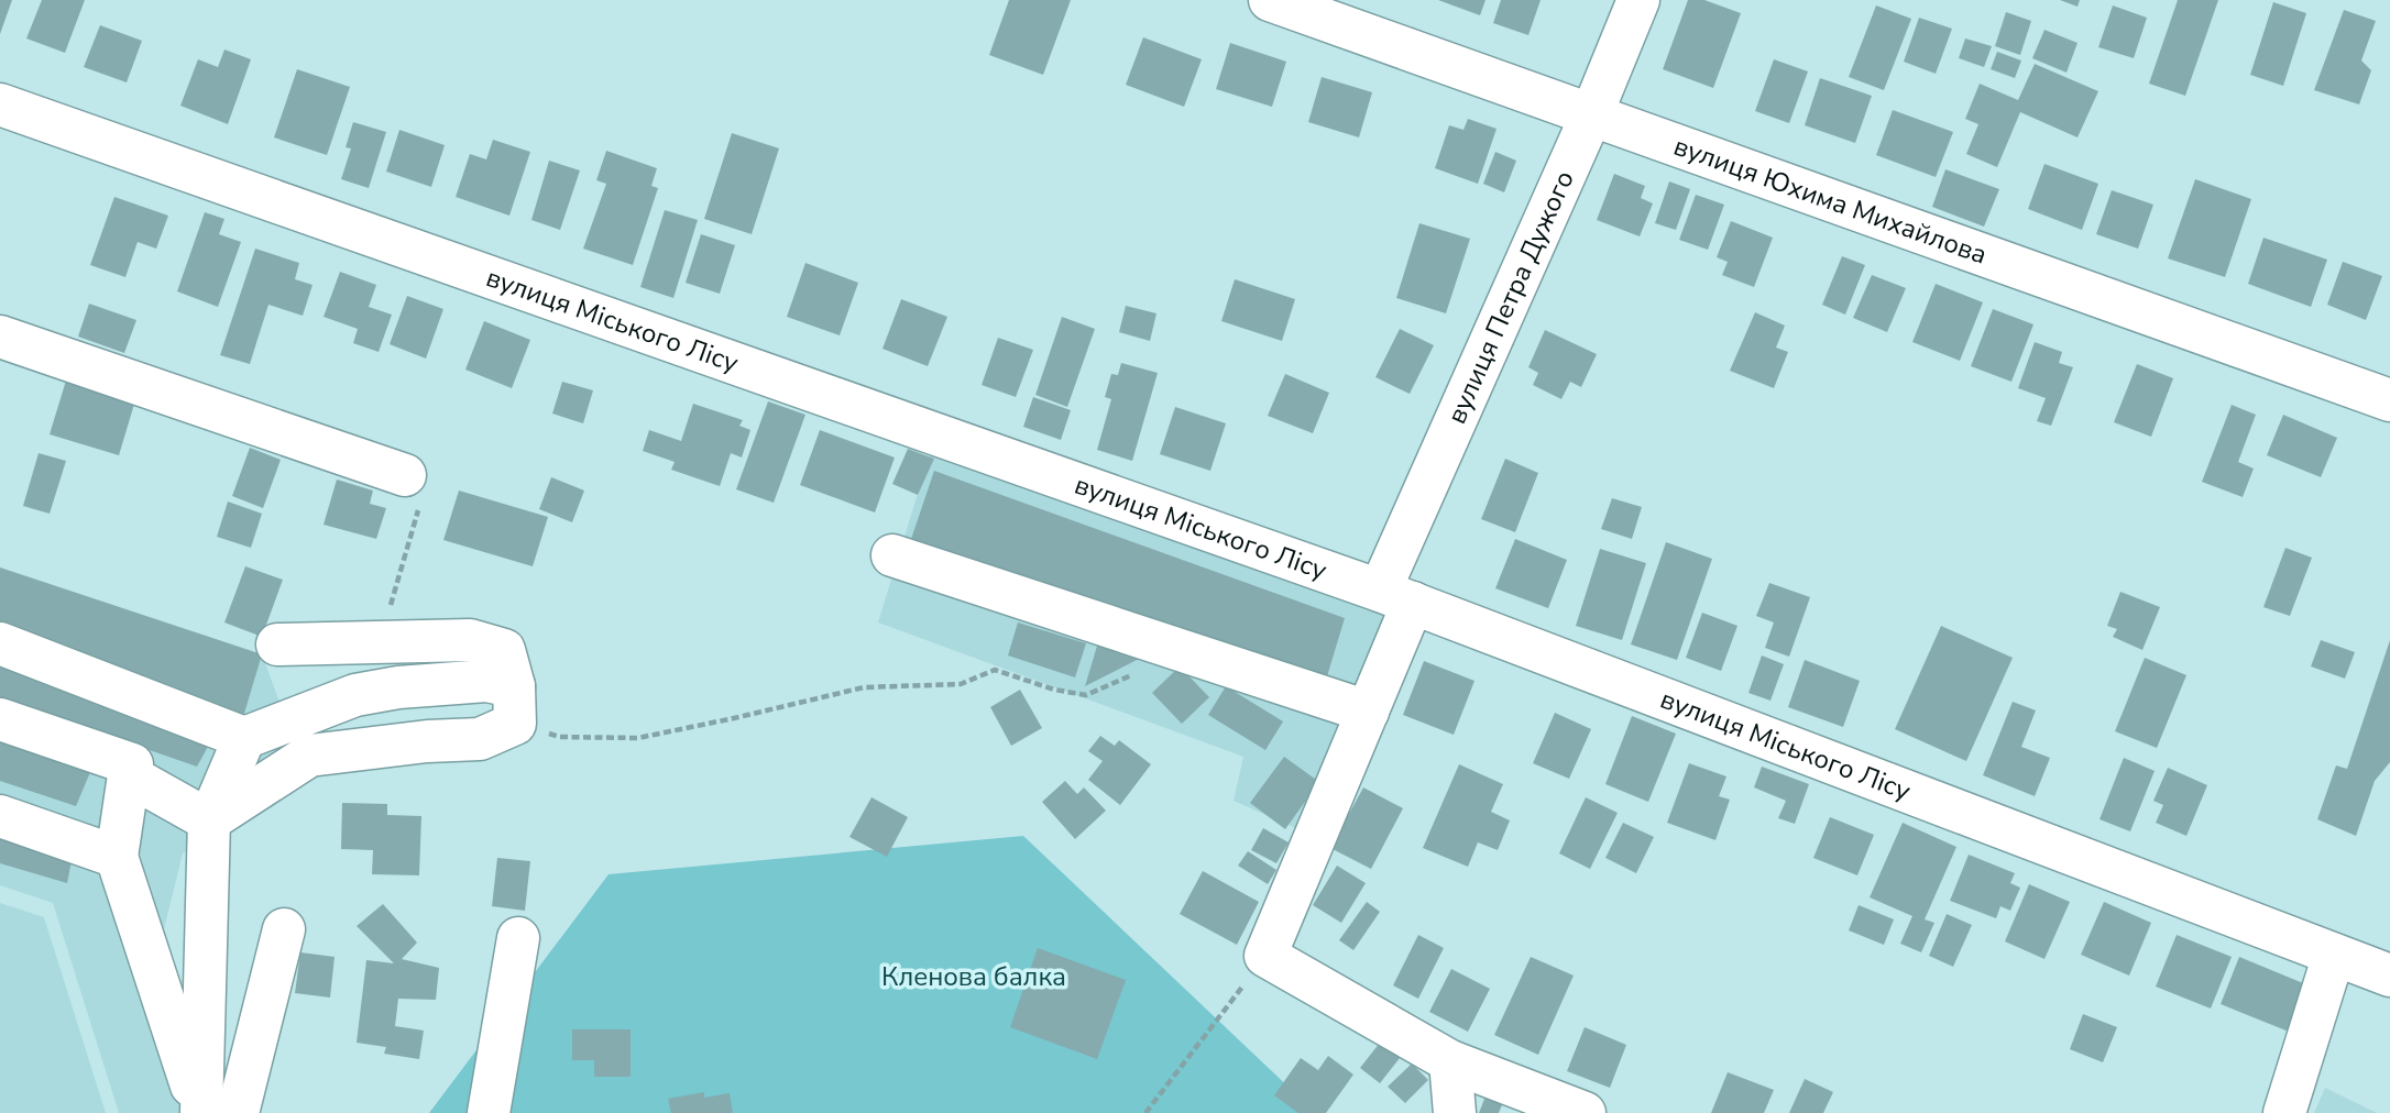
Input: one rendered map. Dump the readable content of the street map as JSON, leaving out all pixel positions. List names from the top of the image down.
{
  "streets": {
    "street": ["вулиця Юхима Михайлова", "вулиця Петра Дужого", "вулиця Міського Лісу"]
  },
  "crossings": [
    ["вулиця Юхима Михайлова", "вулиця Петра Дужого"],
    ["вулиця Петра Дужого", "вулиця Міського Лісу"]
  ],
  "parks": ["Кленова балка"]
}
